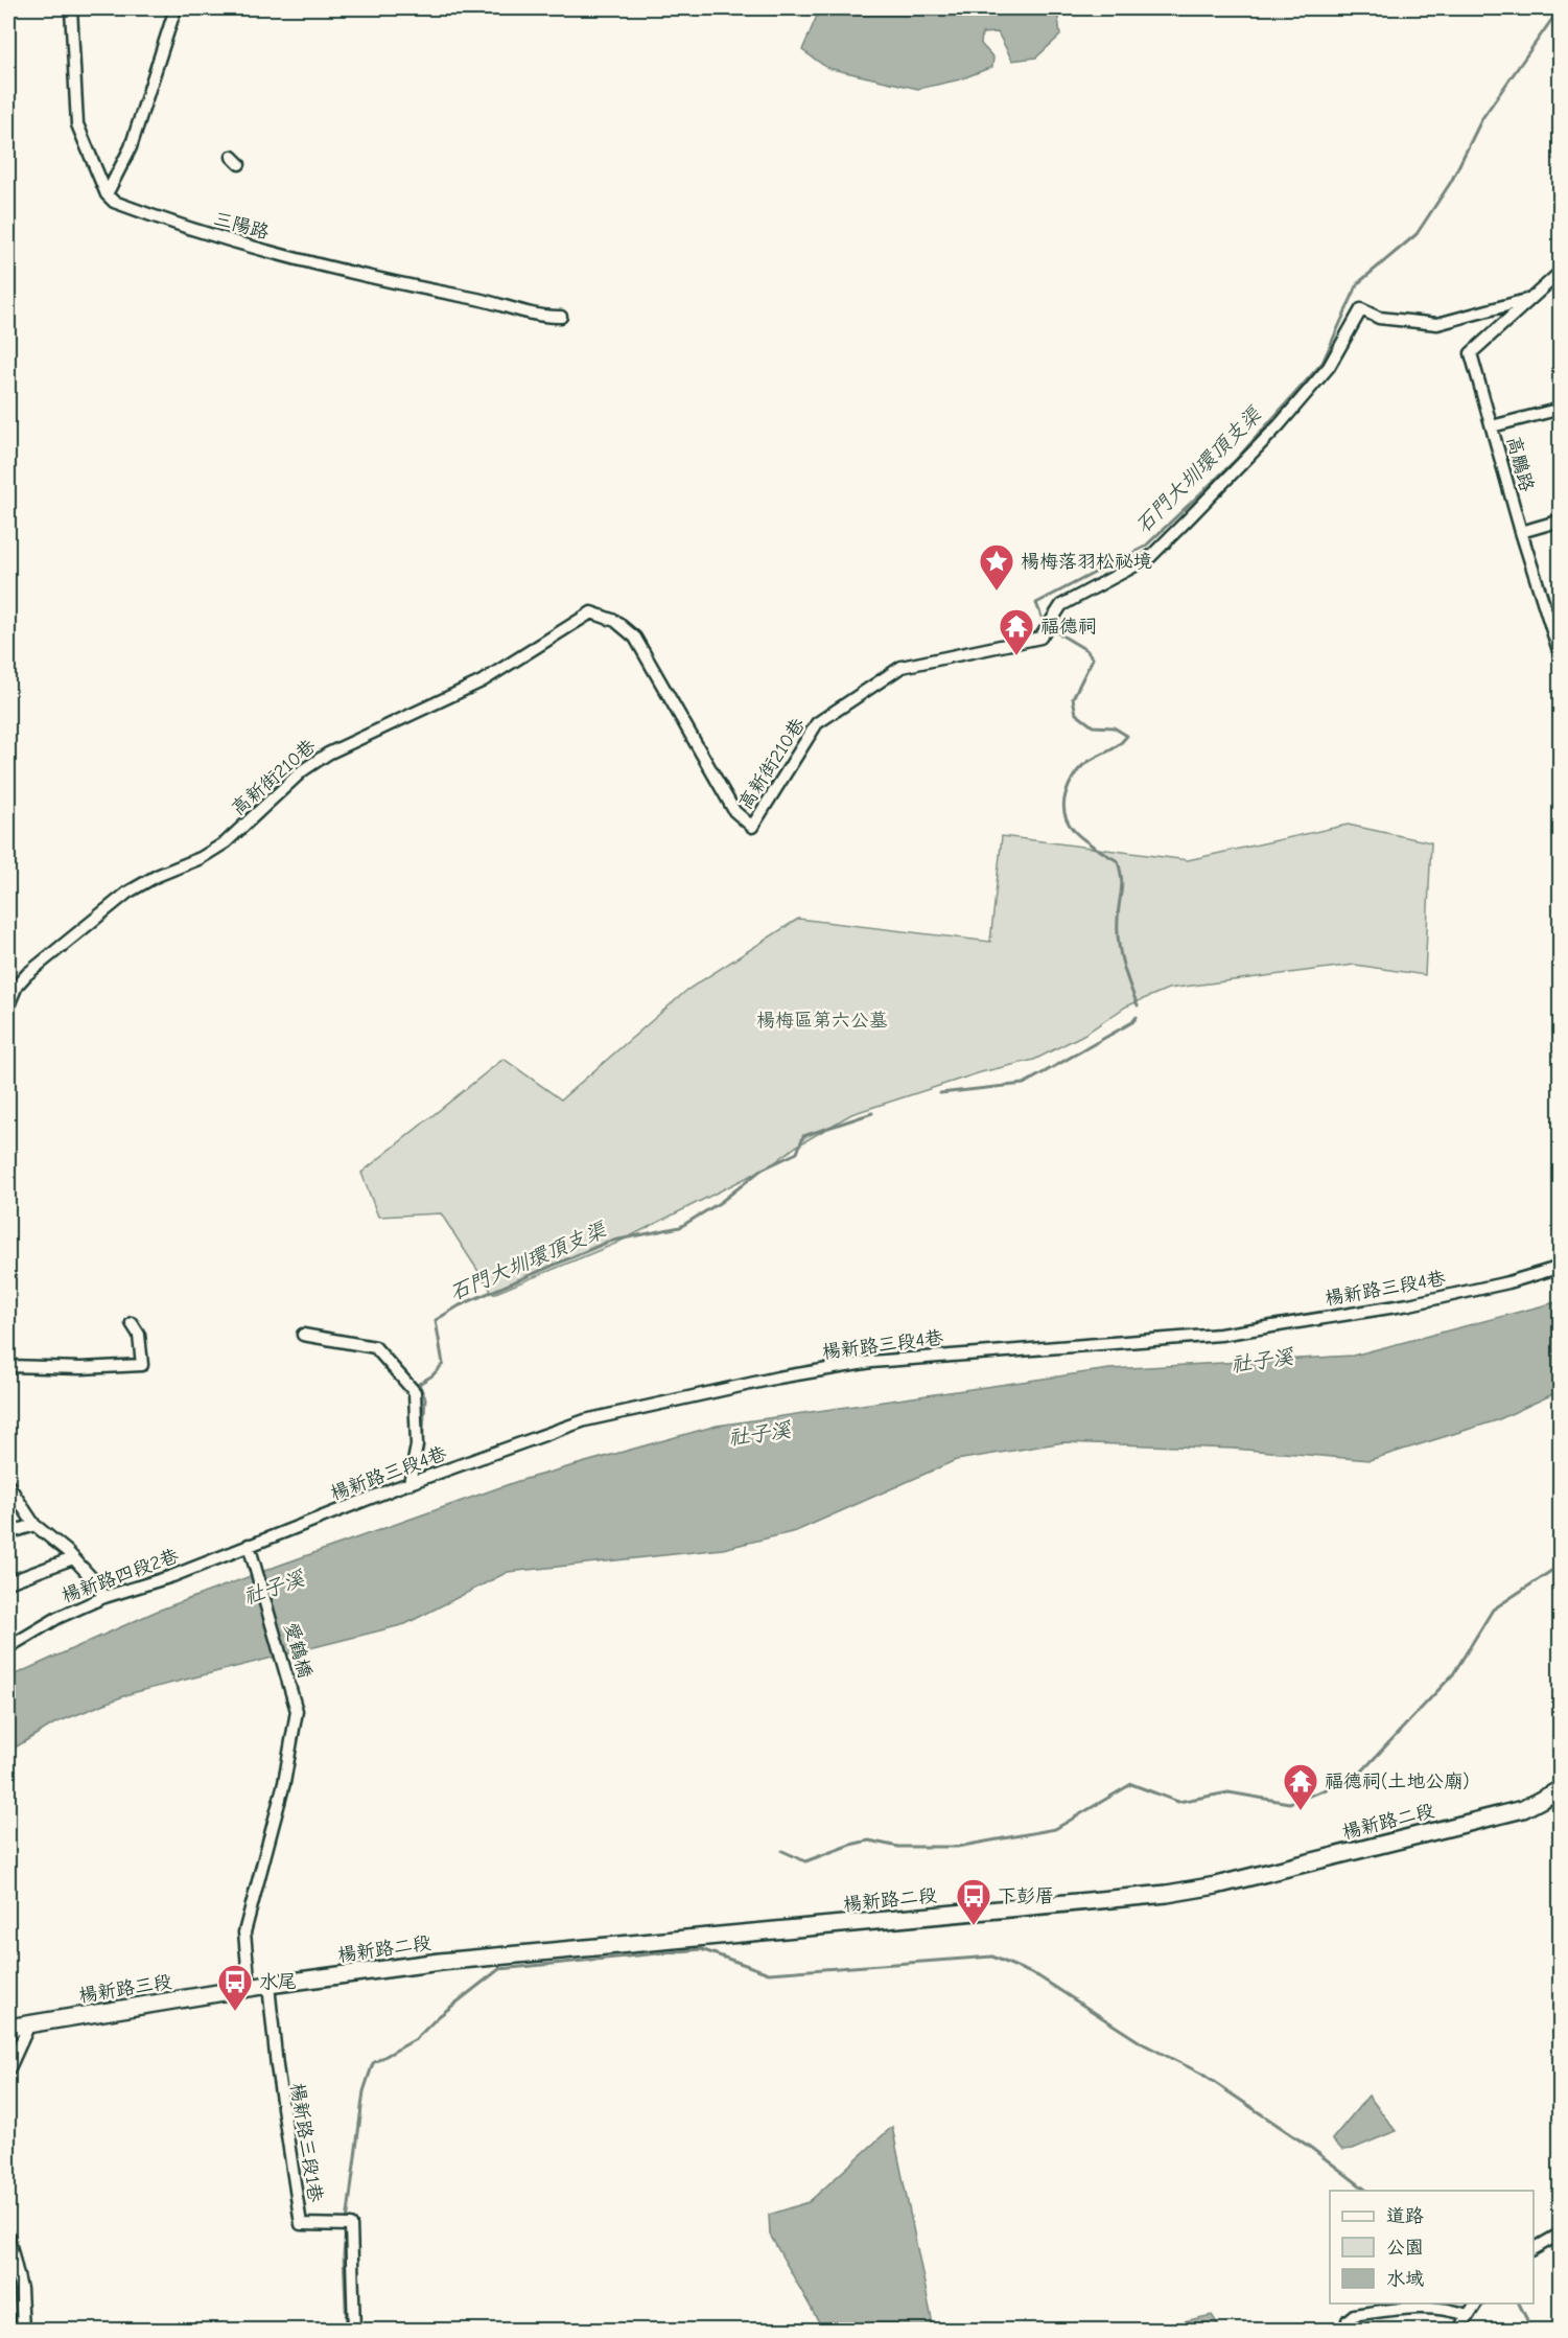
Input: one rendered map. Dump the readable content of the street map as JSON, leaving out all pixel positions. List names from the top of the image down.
{
  "streets": {
    "main road": ["楊新路二段", "楊新路三段"],
    "street": [
      "三陽路",
      "高鵬路",
      "高新街210巷",
      "楊新路三段4巷",
      "楊新路四段2巷",
      "愛鶴橋",
      "楊新路三段1巷"
    ]
  },
  "crossings": [
    ["高鵬路", "高新街210巷"],
    ["楊新路三段4巷", "楊新路四段2巷"],
    ["楊新路三段4巷", "愛鶴橋"],
    ["楊新路四段2巷", "愛鶴橋"],
    ["愛鶴橋", "楊新路二段"],
    ["愛鶴橋", "楊新路三段"],
    ["楊新路二段", "楊新路三段"],
    ["楊新路二段", "楊新路三段1巷"]
  ],
  "water": ["石門大圳環頂支渠", "社子溪"],
  "parks": ["楊梅區第六公墓"],
  "places": {
    "place": ["楊梅落羽松祕境"],
    "temple": ["福德祠", "福德祠(土地公廟)"],
    "bus stop": ["下彭厝", "水尾"]
  },
  "legend": ["道路", "公園", "水域"]
}
